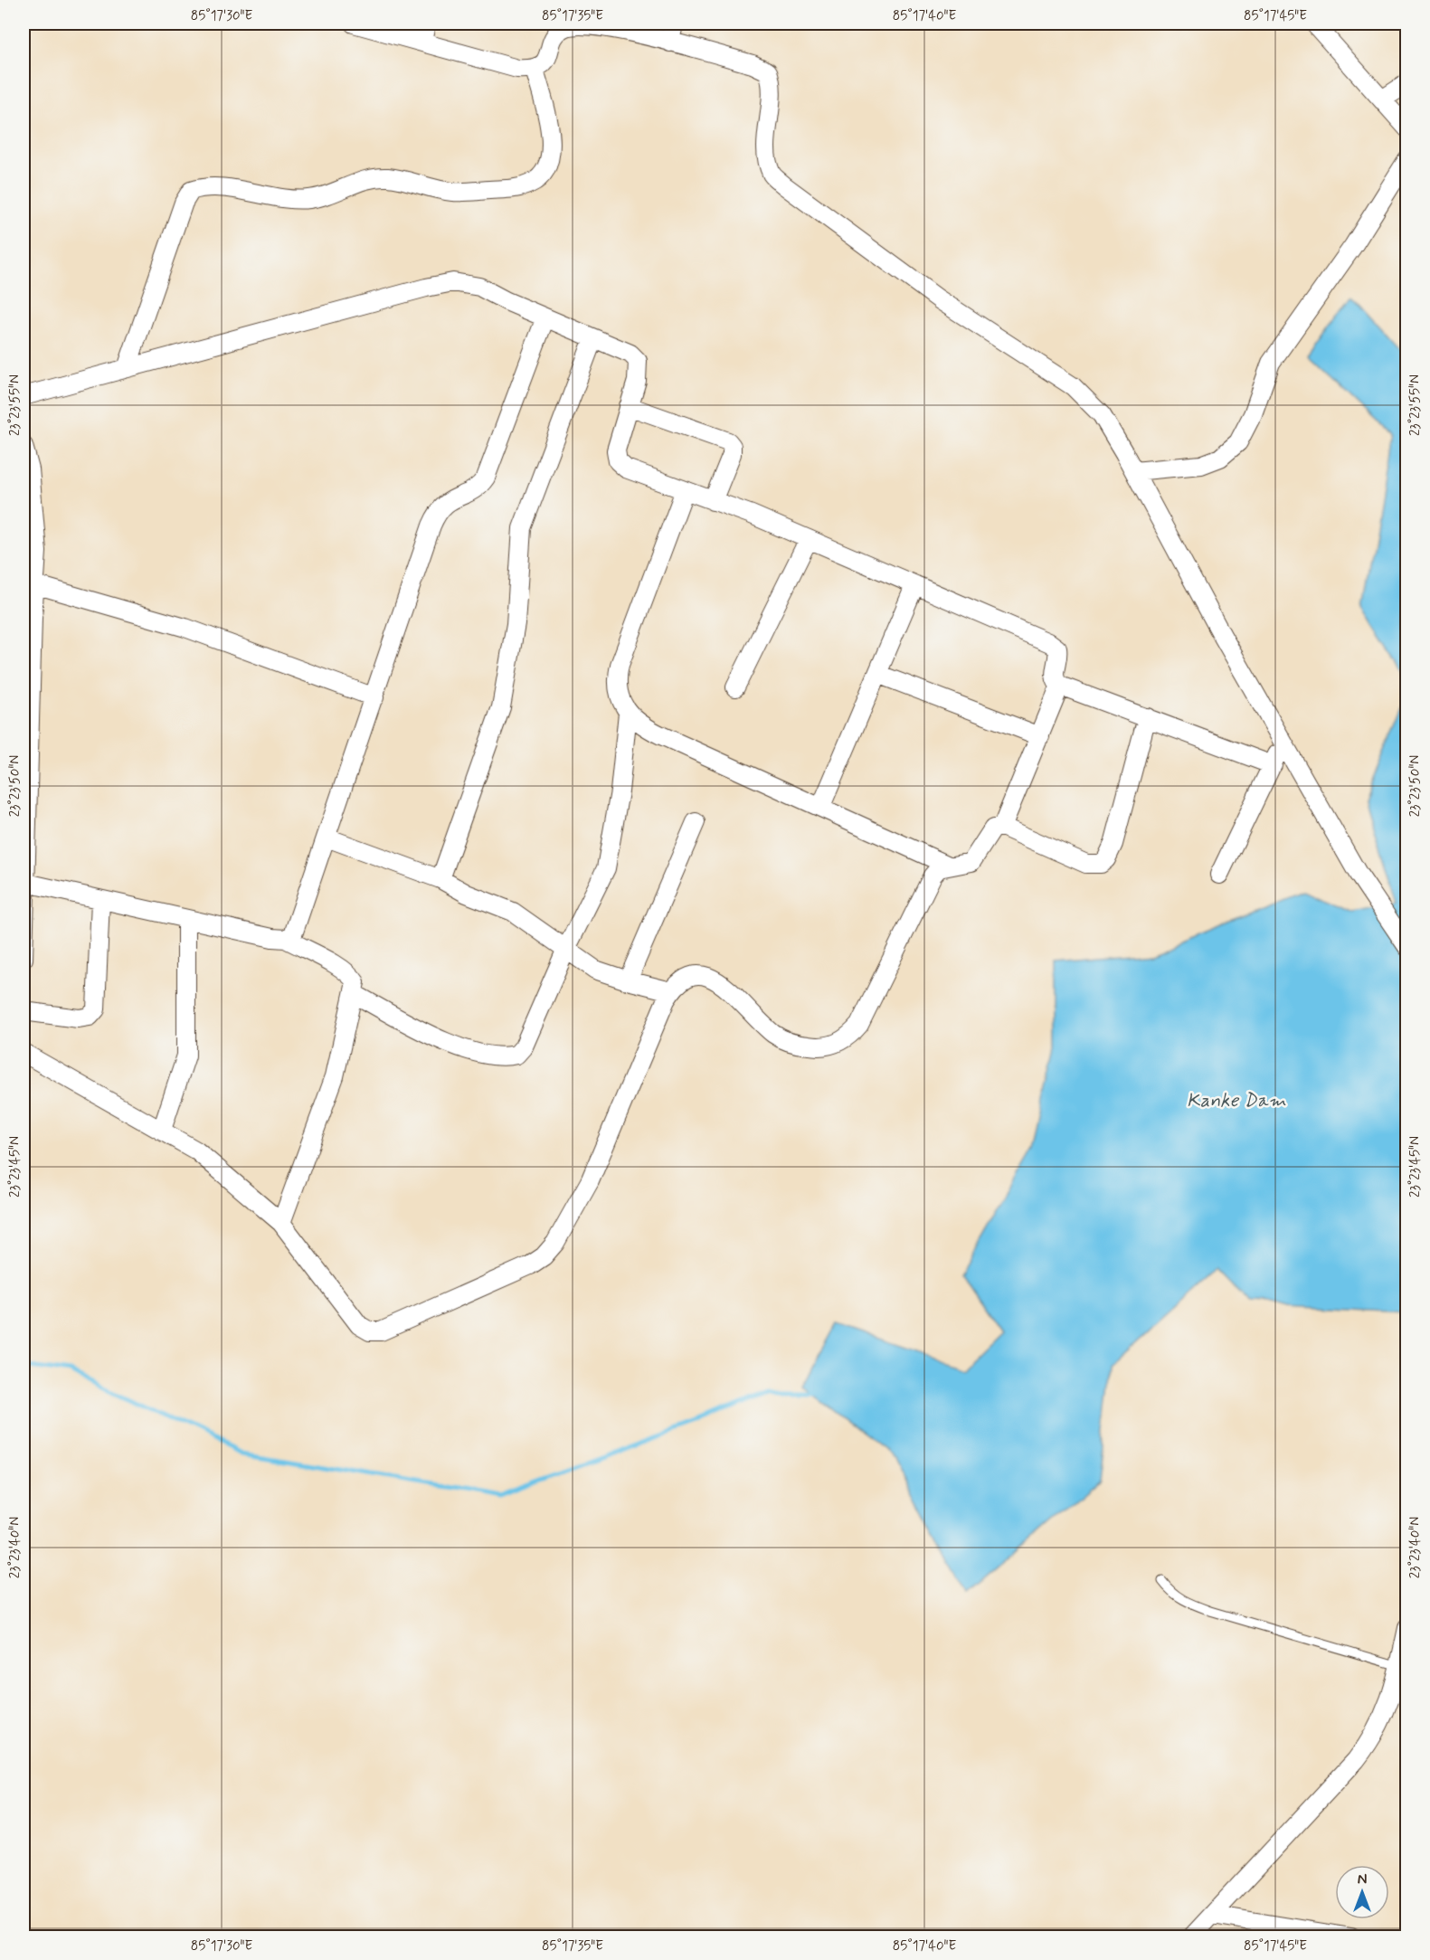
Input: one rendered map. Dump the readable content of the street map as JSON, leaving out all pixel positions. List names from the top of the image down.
{
  "water": ["Kanke Dam"],
  "north": "top",
  "coordinates": [
    "85°17'30\"E",
    "85°17'35\"E",
    "85°17'40\"E",
    "85°17'45\"E",
    "23°23'55\"N",
    "23°23'50\"N",
    "23°23'45\"N",
    "23°23'40\"N"
  ]
}
